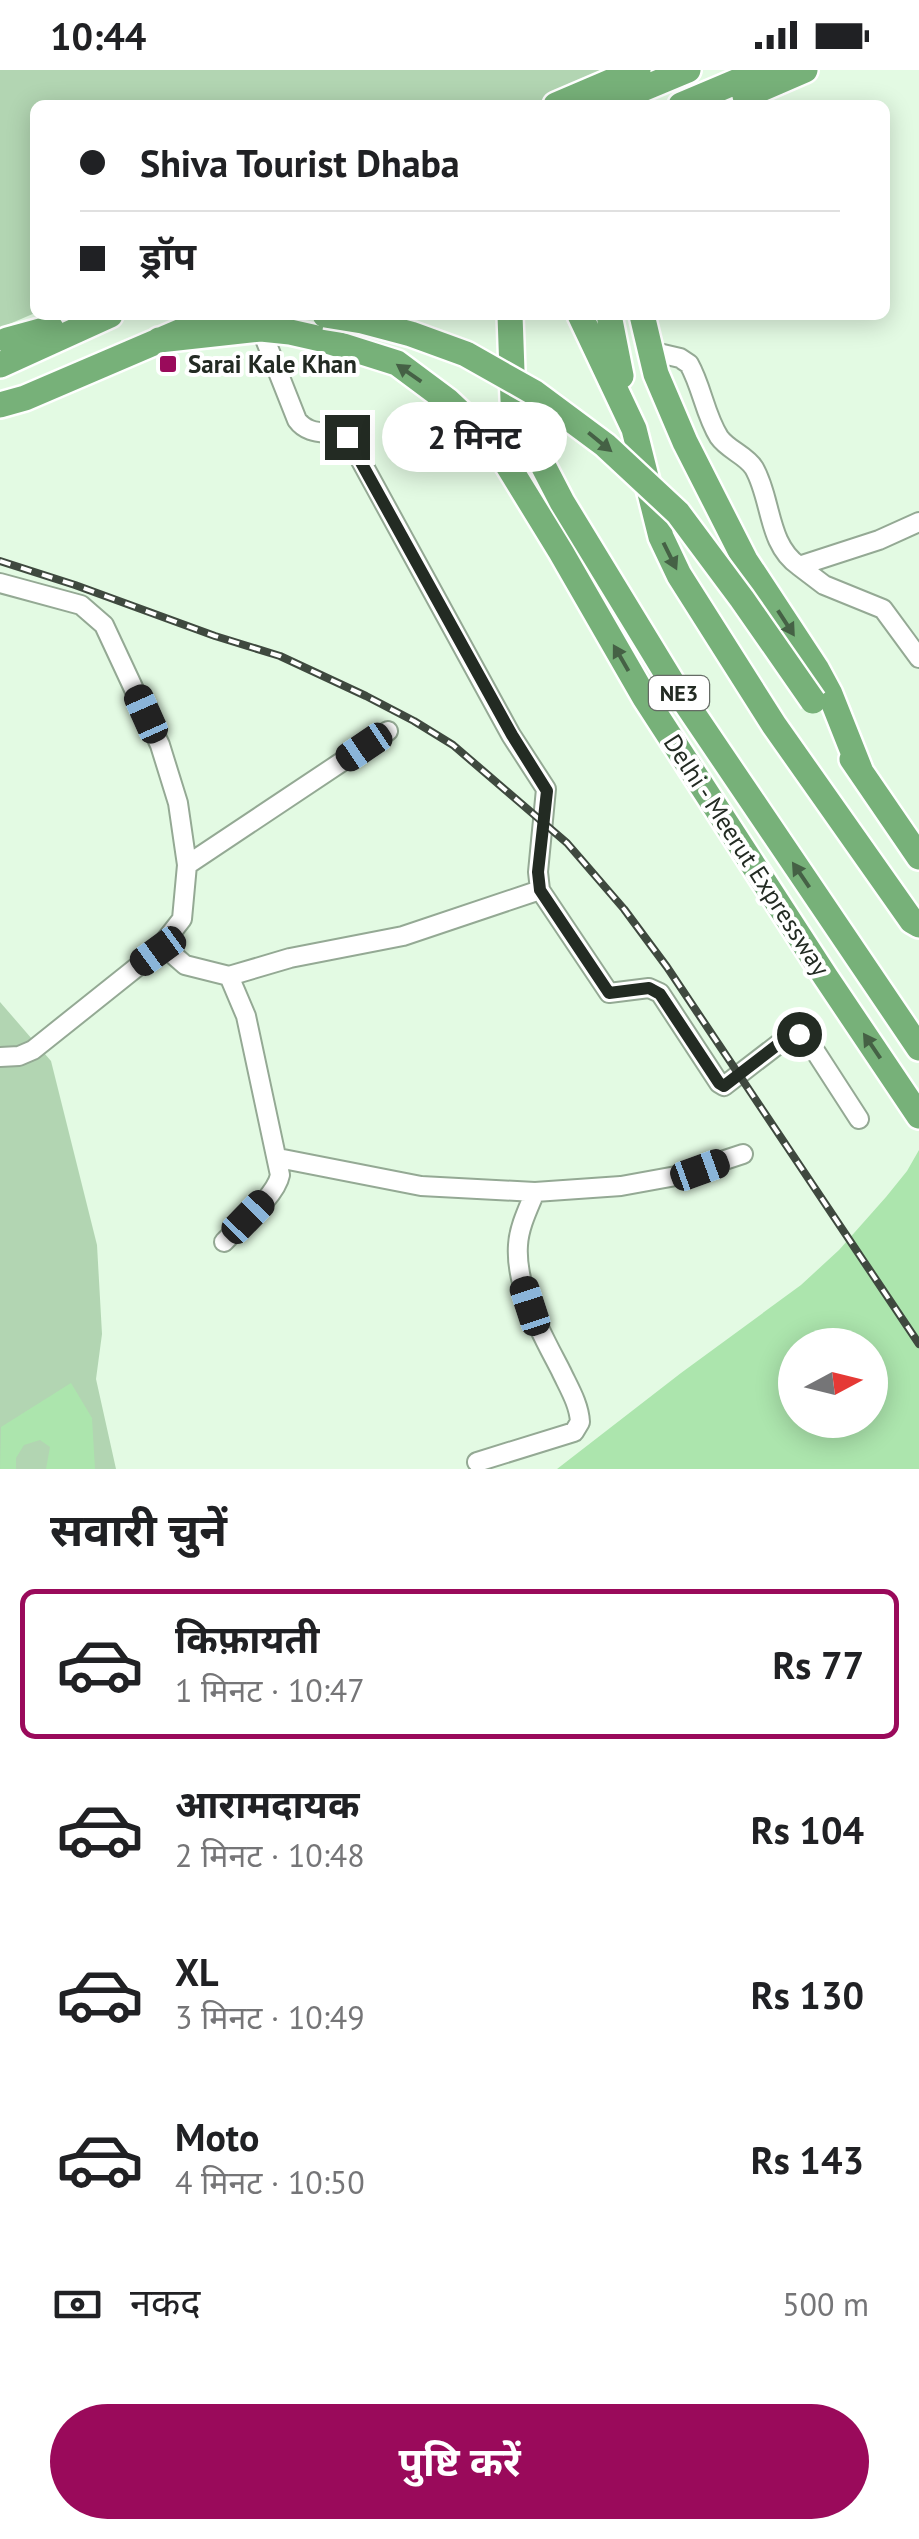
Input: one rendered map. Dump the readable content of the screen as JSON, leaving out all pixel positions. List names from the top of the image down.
{
  "streets": {
    "highway": ["NE3", "Delhi - Meerut Expressway"]
  },
  "places": {
    "transit": ["Sarai Kale Khan"]
  },
  "north": "right",
  "page": {
    "status": "10:44",
    "banner": ["Shiva Tourist Dhaba", "ड्रॉप"],
    "bubble": "2 मिनट",
    "heading": "सवारी चुनें",
    "list": [
      {
        "name": "किफ़ायती",
        "note": "1 मिनट · 10:47",
        "value": "Rs 77"
      },
      {
        "name": "आरामदायक",
        "note": "2 मिनट · 10:48",
        "value": "Rs 104"
      },
      {
        "name": "XL",
        "note": "3 मिनट · 10:49",
        "value": "Rs 130"
      },
      {
        "name": "Moto",
        "note": "4 मिनट · 10:50",
        "value": "Rs 143"
      }
    ],
    "pay": ["नकद", "500 m"],
    "buttons": "पुष्टि करें"
  }
}
